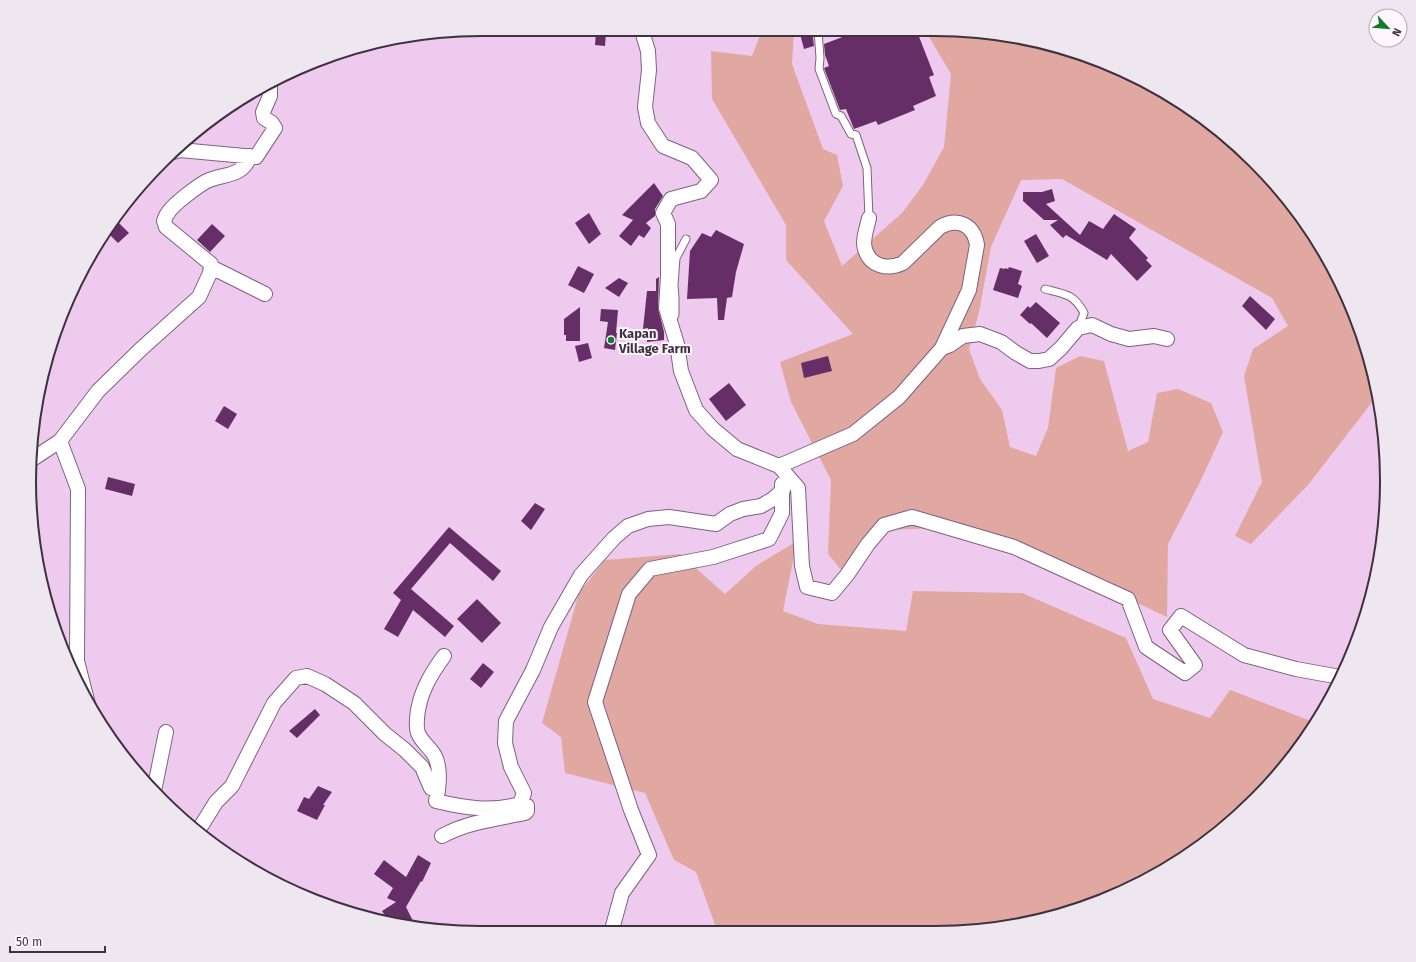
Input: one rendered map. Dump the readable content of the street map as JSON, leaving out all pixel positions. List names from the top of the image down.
{
  "places": ["Kapan Village Farm"],
  "scale_bar": "50 m",
  "north": "bottom right"
}
